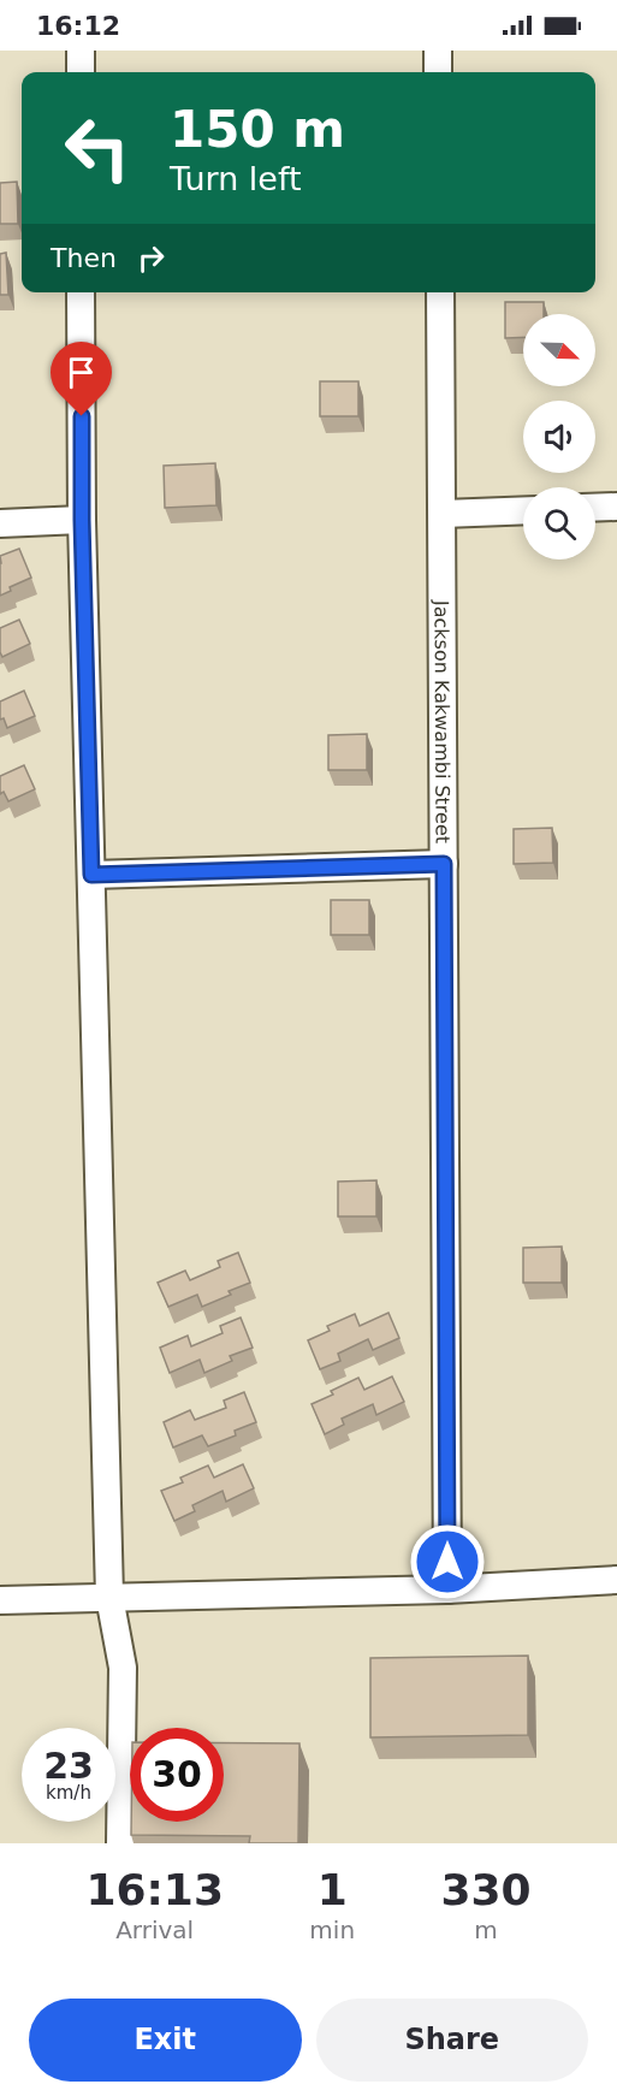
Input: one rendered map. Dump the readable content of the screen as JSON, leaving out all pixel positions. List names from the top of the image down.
{
  "streets": {
    "street": ["Jackson Kakwambi Street"]
  },
  "north": "bottom right",
  "page": {
    "status": "16:12",
    "turn": ["150 m", "Turn left"],
    "then": "Then",
    "speed": "23 km/h",
    "limit": "30",
    "eta": [
      "16:13",
      "Arrival",
      "1",
      "min",
      "330",
      "m"
    ],
    "buttons": ["Exit", "Share"]
  }
}
